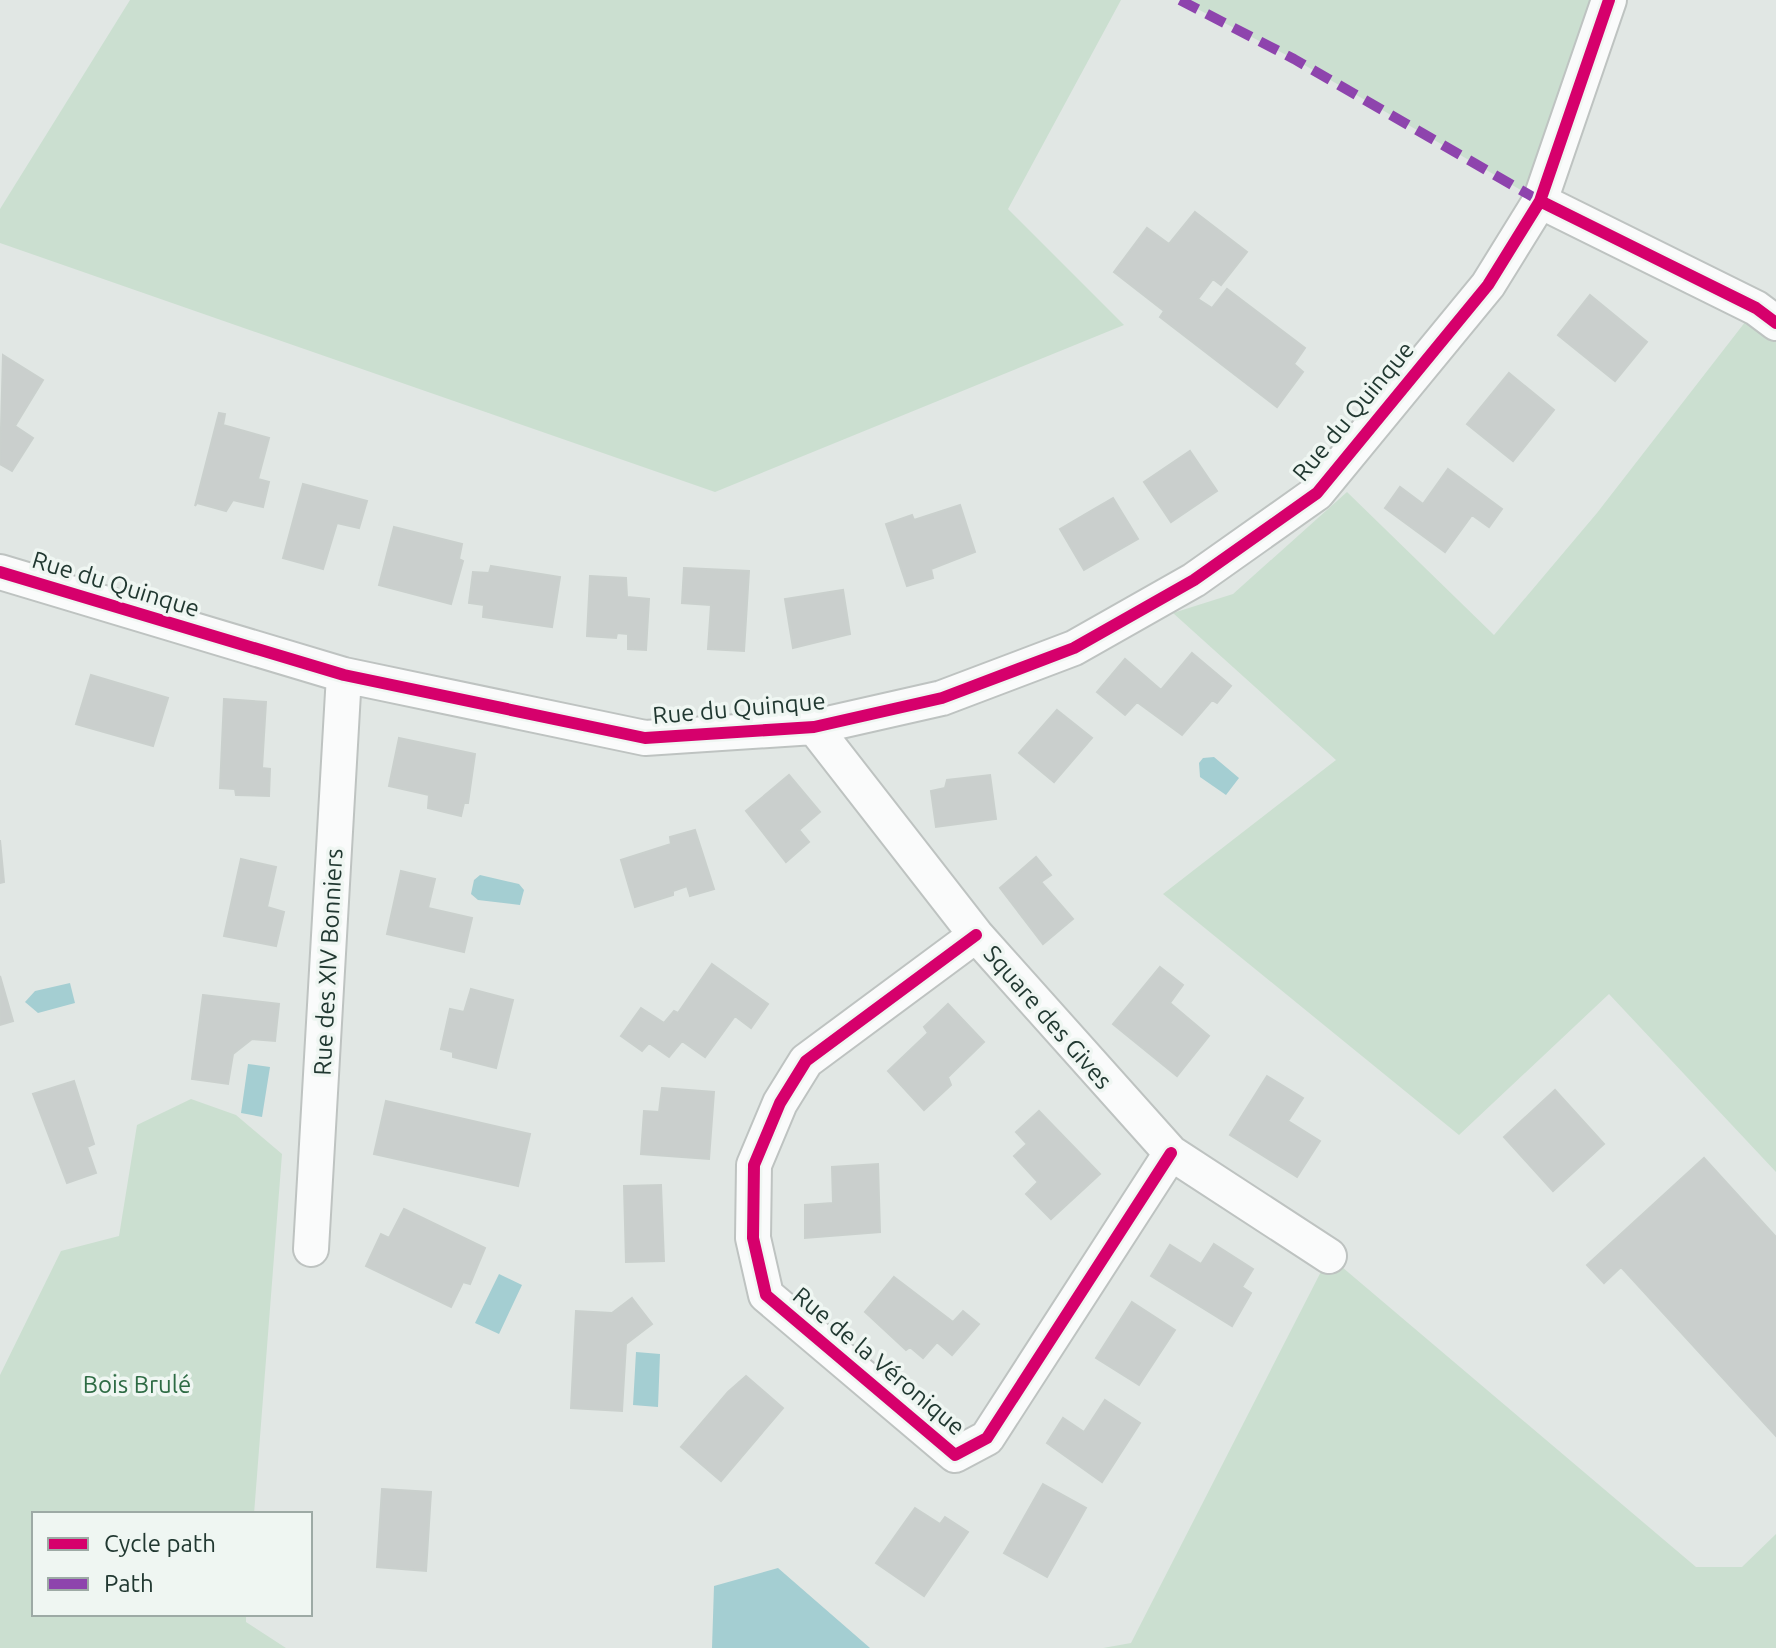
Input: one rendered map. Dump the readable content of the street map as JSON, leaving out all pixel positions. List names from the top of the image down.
{
  "streets": {
    "street": [
      "Rue du Quinque",
      "Rue des XIV Bonniers",
      "Square des Gives",
      "Rue de la Véronique"
    ]
  },
  "crossings": [
    ["Rue du Quinque", "Rue des XIV Bonniers"],
    ["Rue du Quinque", "Square des Gives"],
    ["Square des Gives", "Rue de la Véronique"]
  ],
  "parks": ["Bois Brulé"],
  "legend": ["Cycle path", "Path"]
}
